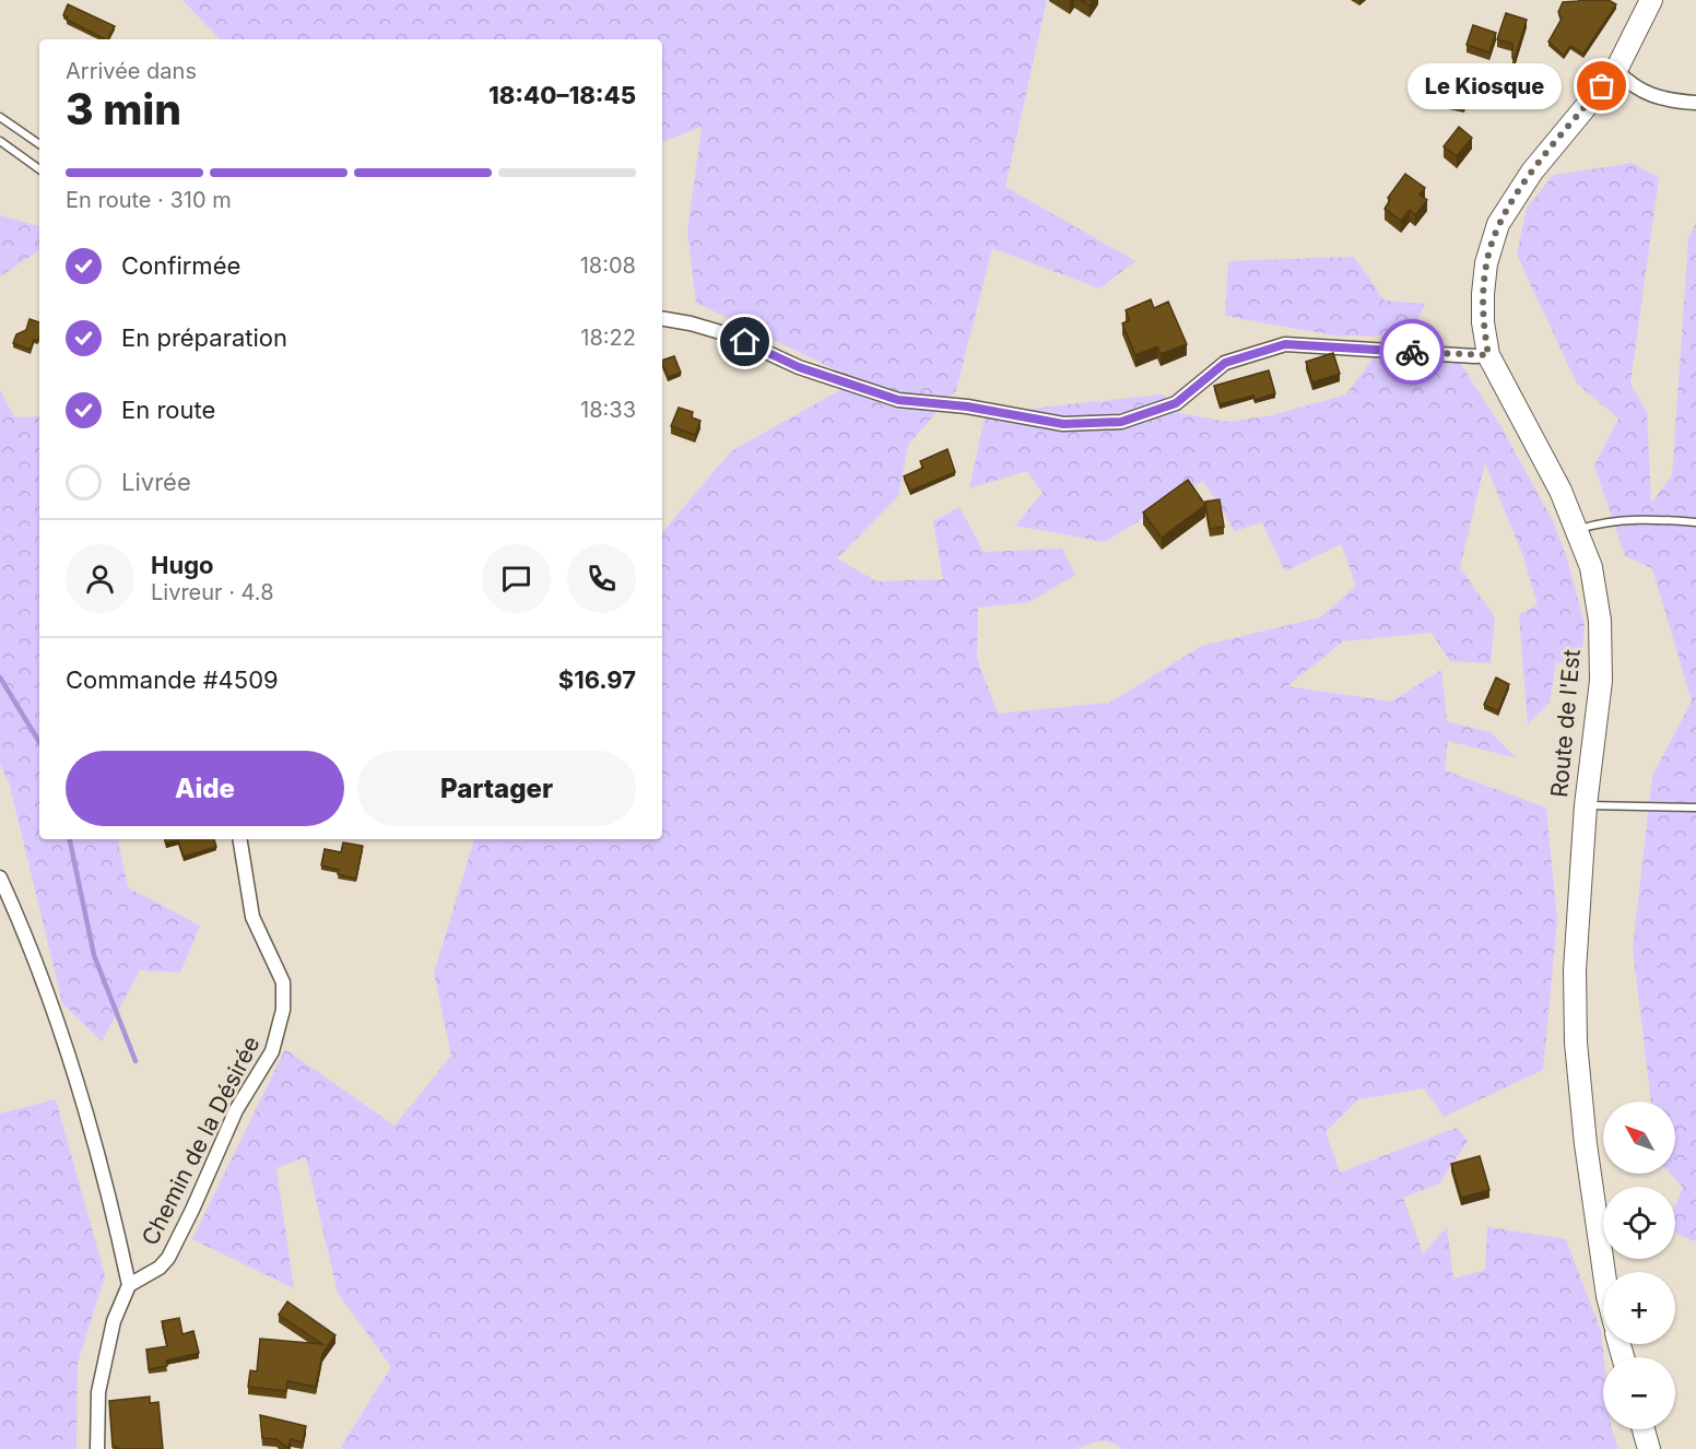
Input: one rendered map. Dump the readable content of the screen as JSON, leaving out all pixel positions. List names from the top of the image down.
{
  "streets": {
    "main road": ["Route de l'Est"],
    "street": ["Chemin de la Désirée"]
  },
  "places": ["Le Kiosque"],
  "north": "top left",
  "page": {
    "heading": ["3 min", "Arrivée dans", "18:40–18:45"],
    "panel": [
      "Hugo",
      "Livreur · 4.8",
      "Commande #4509",
      "$16.97"
    ],
    "bubble": "Le Kiosque",
    "bar": "En route · 310 m",
    "list": [
      ["Confirmée", "18:08"],
      ["En préparation", "18:22"],
      ["En route", "18:33"],
      "Livrée"
    ],
    "buttons": ["Aide", "Partager"],
    "map_buttons": ["+", "−"]
  }
}
